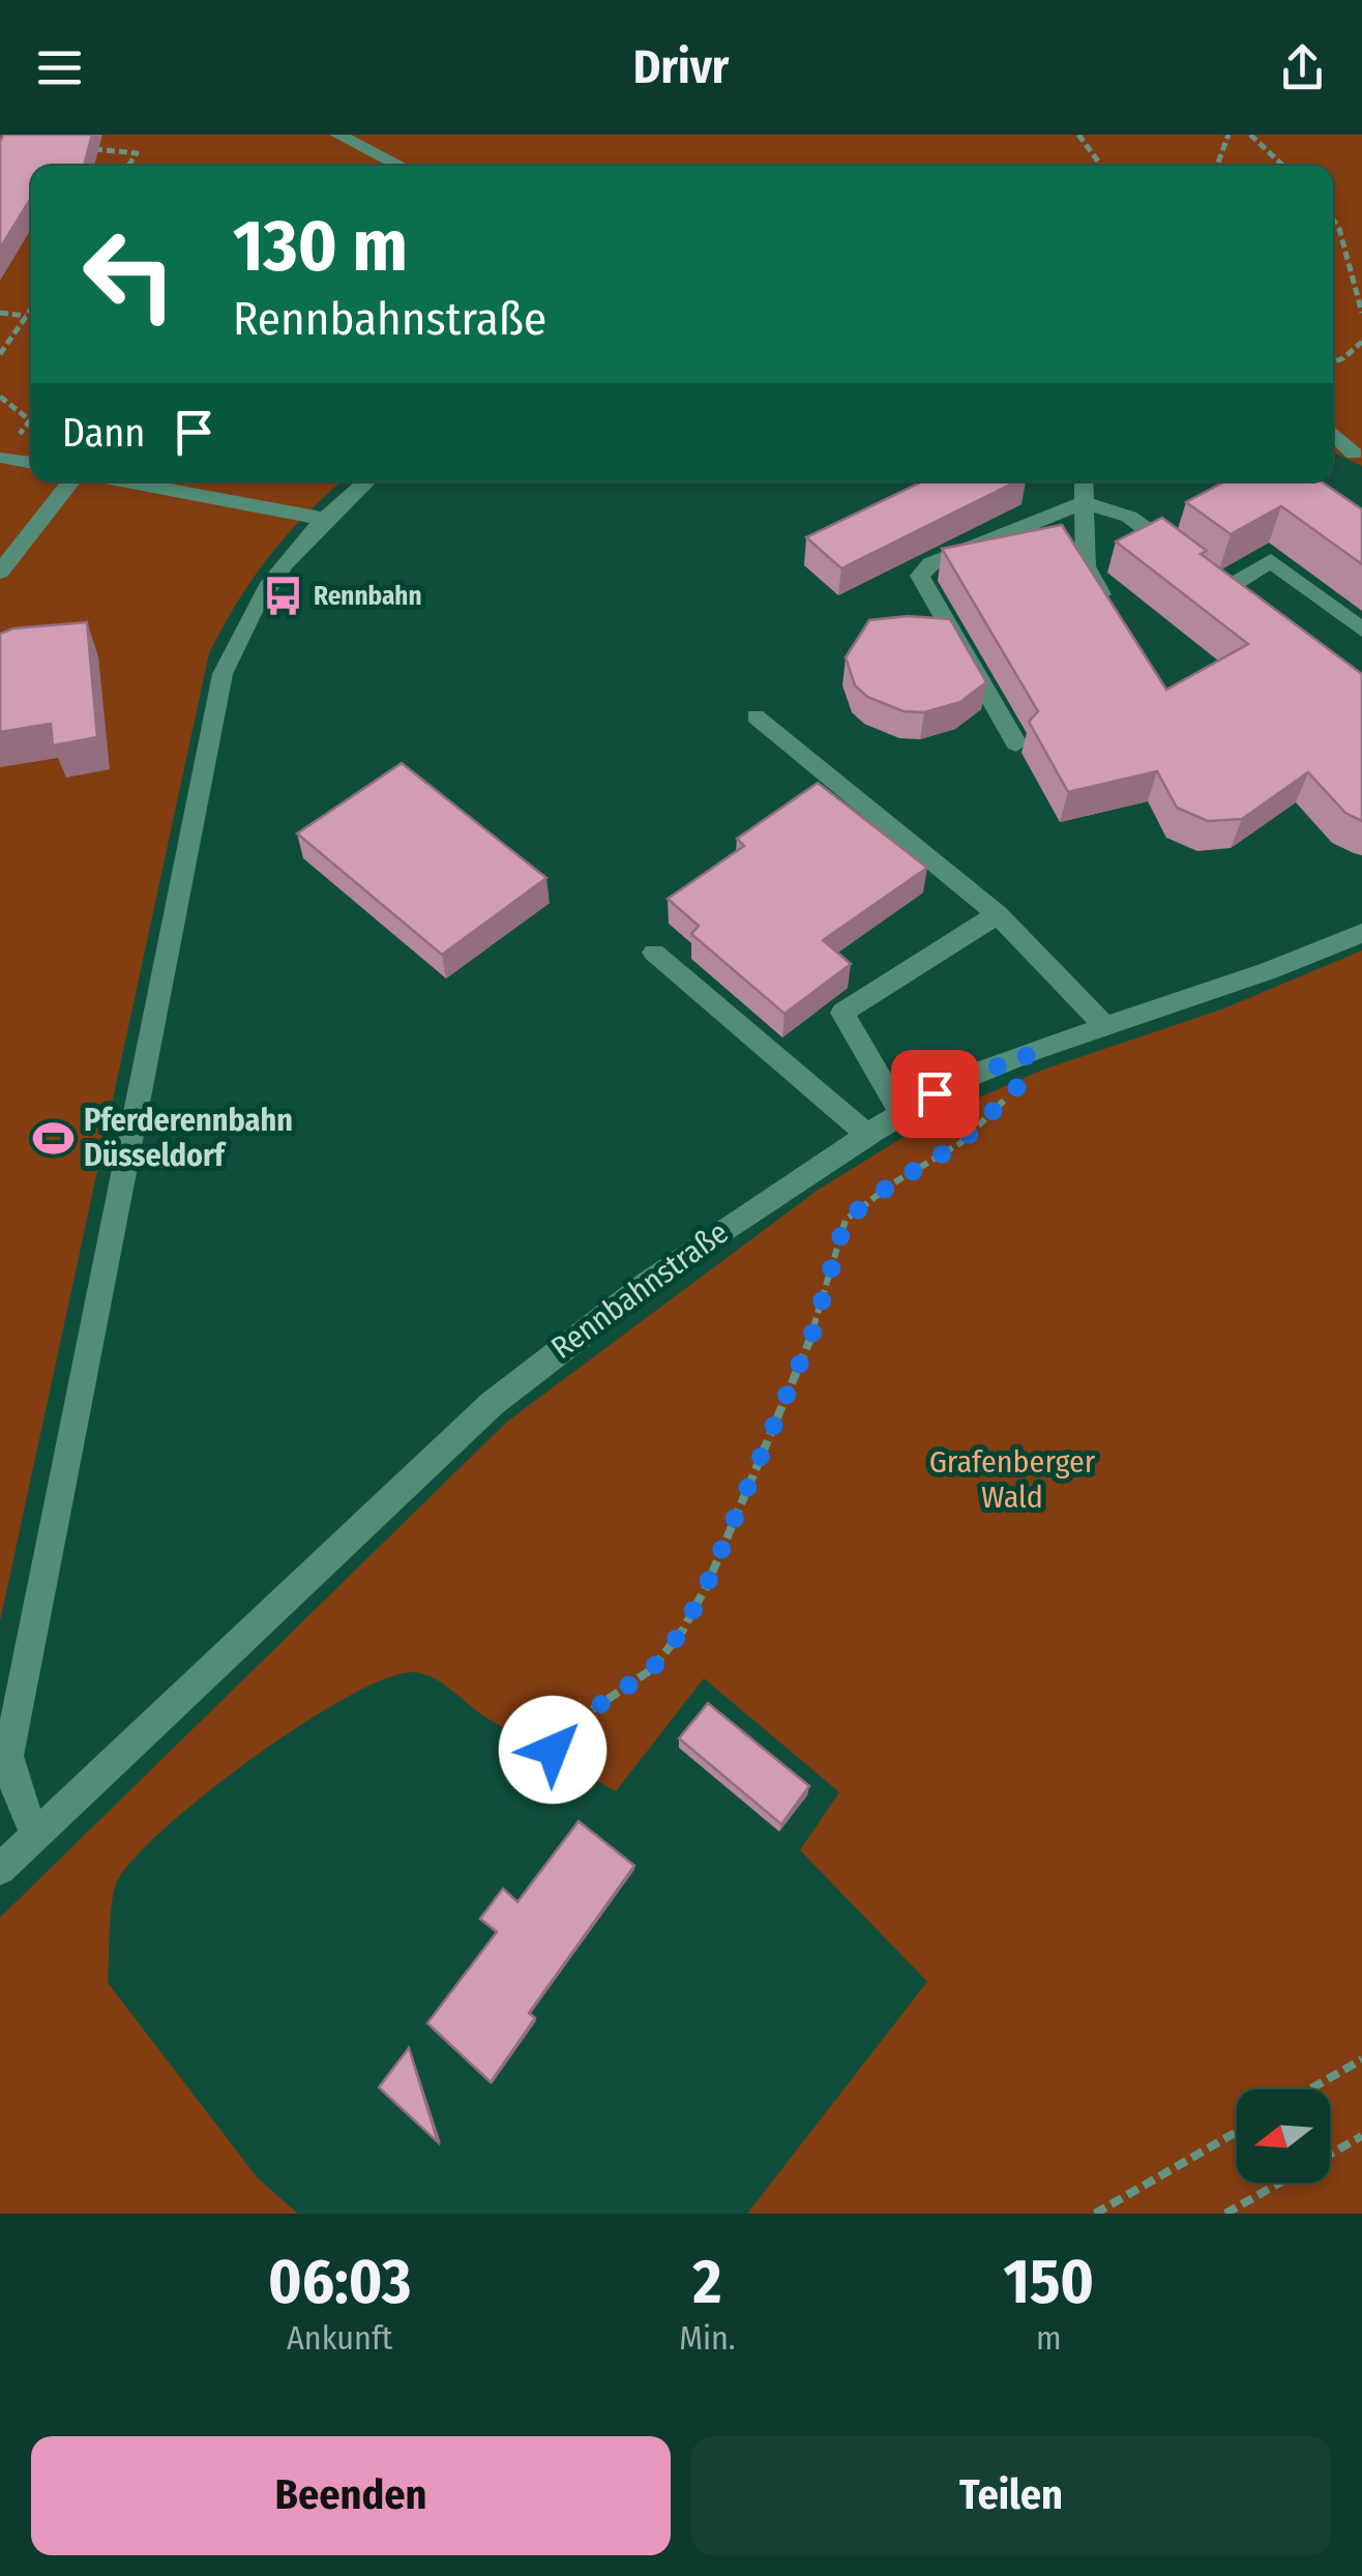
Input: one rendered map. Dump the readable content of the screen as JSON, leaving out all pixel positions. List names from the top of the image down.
{
  "streets": {
    "street": ["Rennbahnstraße"]
  },
  "parks": ["Grafenberger Wald"],
  "places": {
    "bus stop": ["Rennbahn"],
    "sports": ["Pferderennbahn Düsseldorf"]
  },
  "north": "left",
  "page": {
    "header": "Drivr",
    "turn": ["130 m", "Rennbahnstraße"],
    "then": "Dann",
    "eta": [
      "06:03",
      "Ankunft",
      "2",
      "Min.",
      "150",
      "m"
    ],
    "buttons": ["Beenden", "Teilen"]
  }
}
